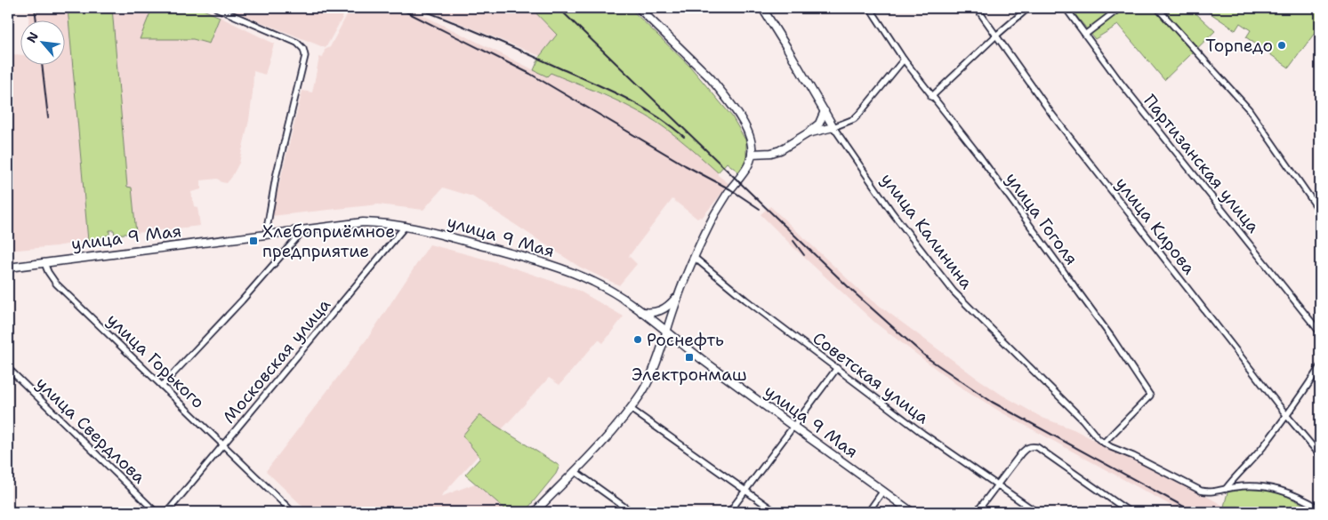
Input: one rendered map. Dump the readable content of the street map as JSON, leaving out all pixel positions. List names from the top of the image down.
{
  "streets": {
    "street": [
      "Партизанская улица",
      "улица Гоголя",
      "улица Кирова",
      "улица Калинина",
      "улица 9 Мая",
      "улица Горького",
      "Московская улица",
      "Советская улица",
      "улица Свердлова"
    ]
  },
  "crossings": [
    ["улица Гоголя", "улица Калинина"],
    ["улица 9 Мая", "улица Горького"],
    ["улица 9 Мая", "Московская улица"],
    ["улица Горького", "Московская улица"]
  ],
  "places": {
    "other": ["Торпедо", "Роснефть"],
    "transit": ["Хлебоприёмное предприятие", "Электронмаш"]
  },
  "north": "top left"
}
